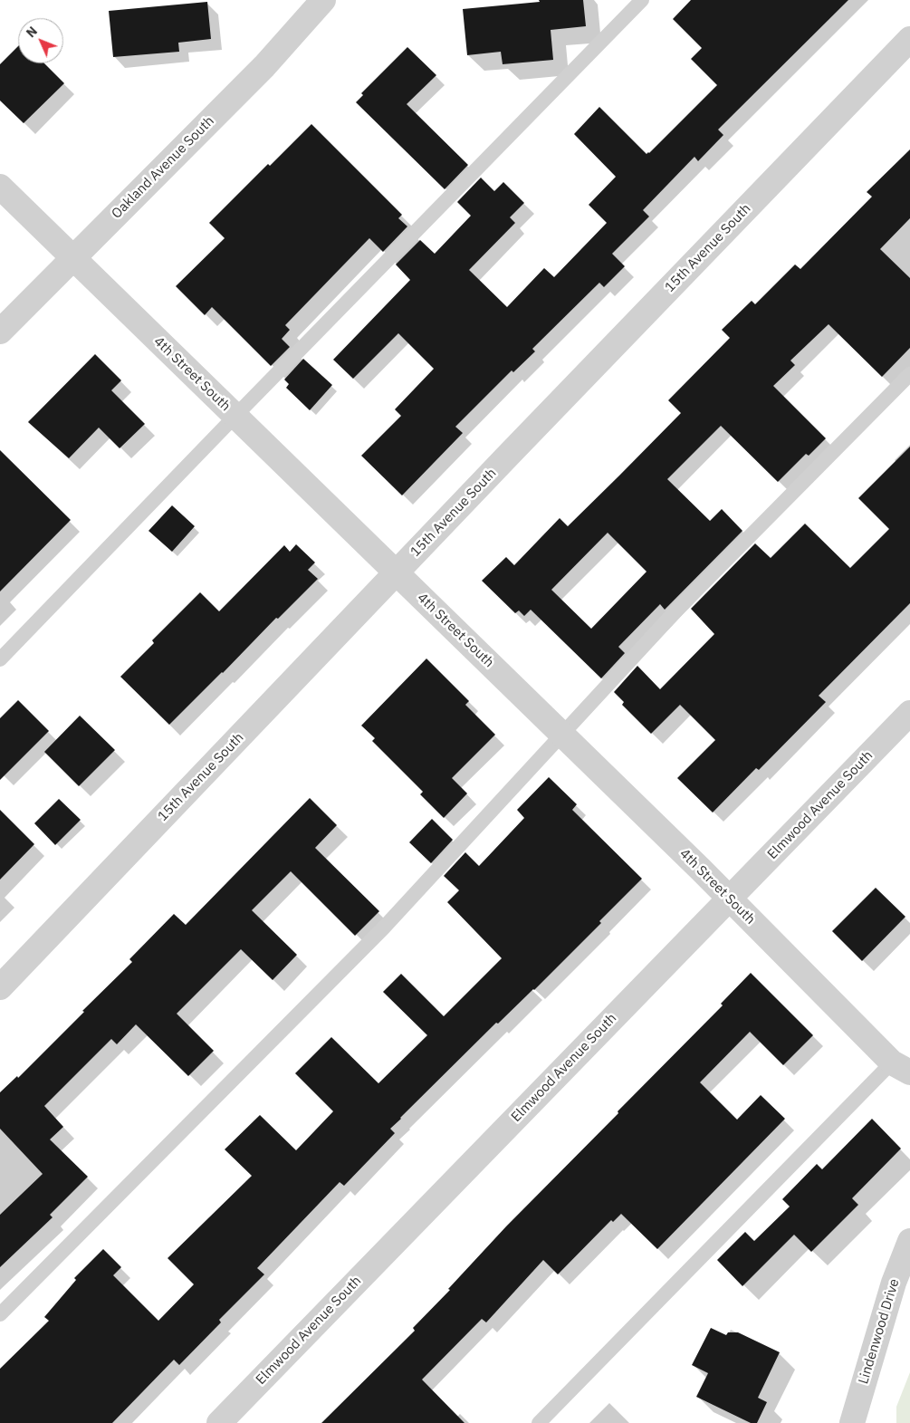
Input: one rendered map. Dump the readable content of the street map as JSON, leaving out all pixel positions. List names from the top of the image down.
{
  "streets": {
    "street": [
      "Oakland Avenue South",
      "15th Avenue South",
      "4th Street South",
      "Elmwood Avenue South",
      "Lindenwood Drive"
    ]
  },
  "crossings": [
    ["Oakland Avenue South", "4th Street South"],
    ["15th Avenue South", "4th Street South"],
    ["4th Street South", "Elmwood Avenue South"]
  ],
  "north": "top left"
}
